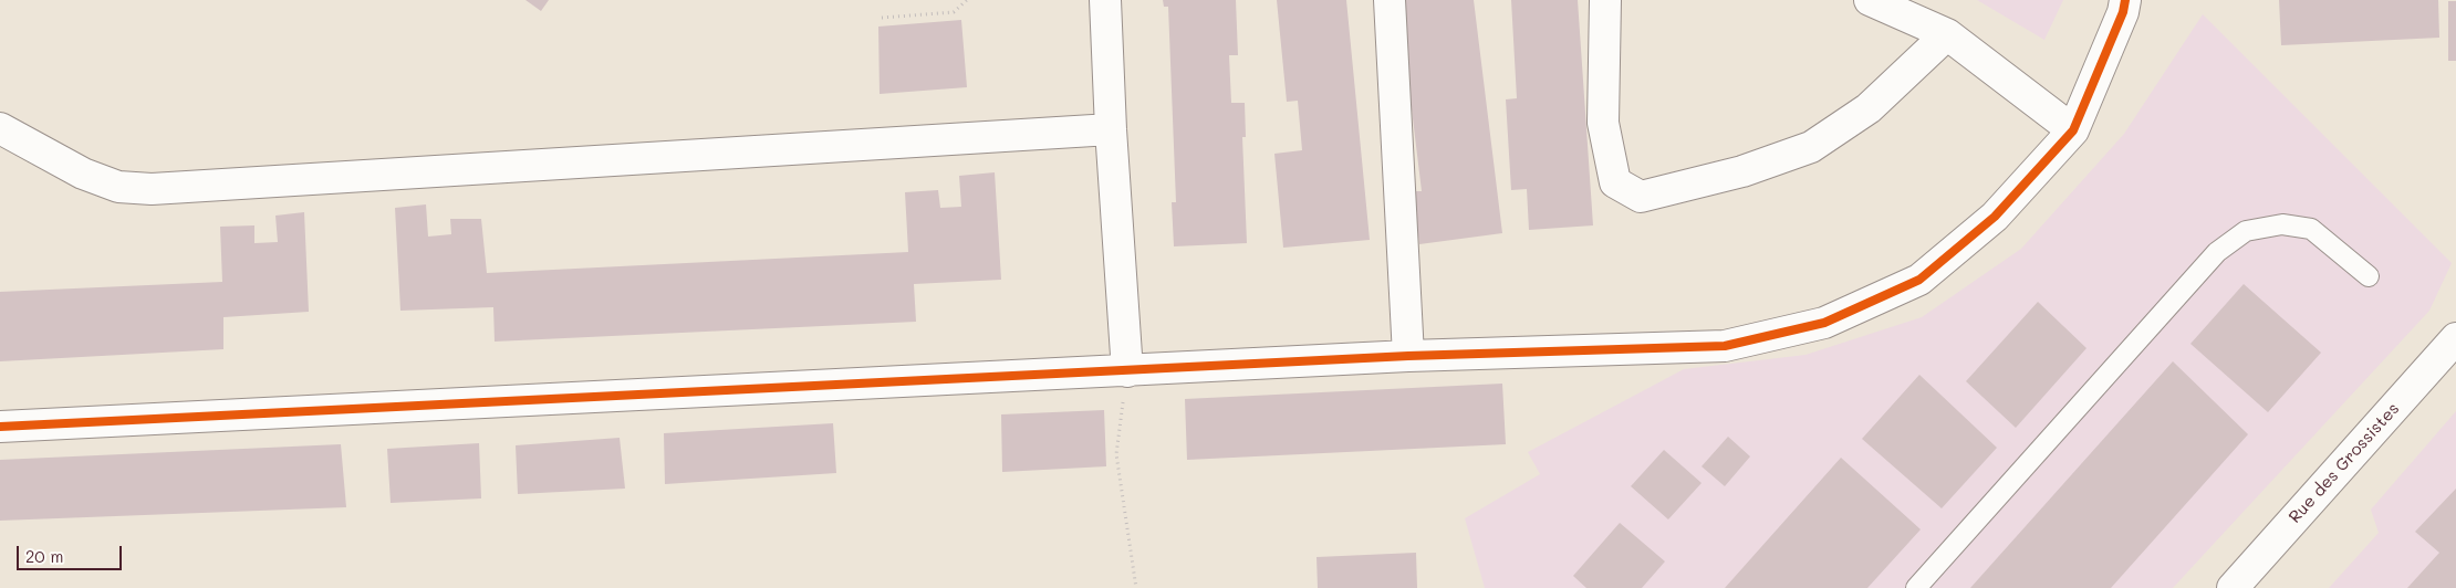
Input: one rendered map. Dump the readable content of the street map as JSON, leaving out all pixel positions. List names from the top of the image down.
{
  "streets": {
    "street": ["Rue des Grossistes"]
  },
  "scale_bar": "20 m"
}
